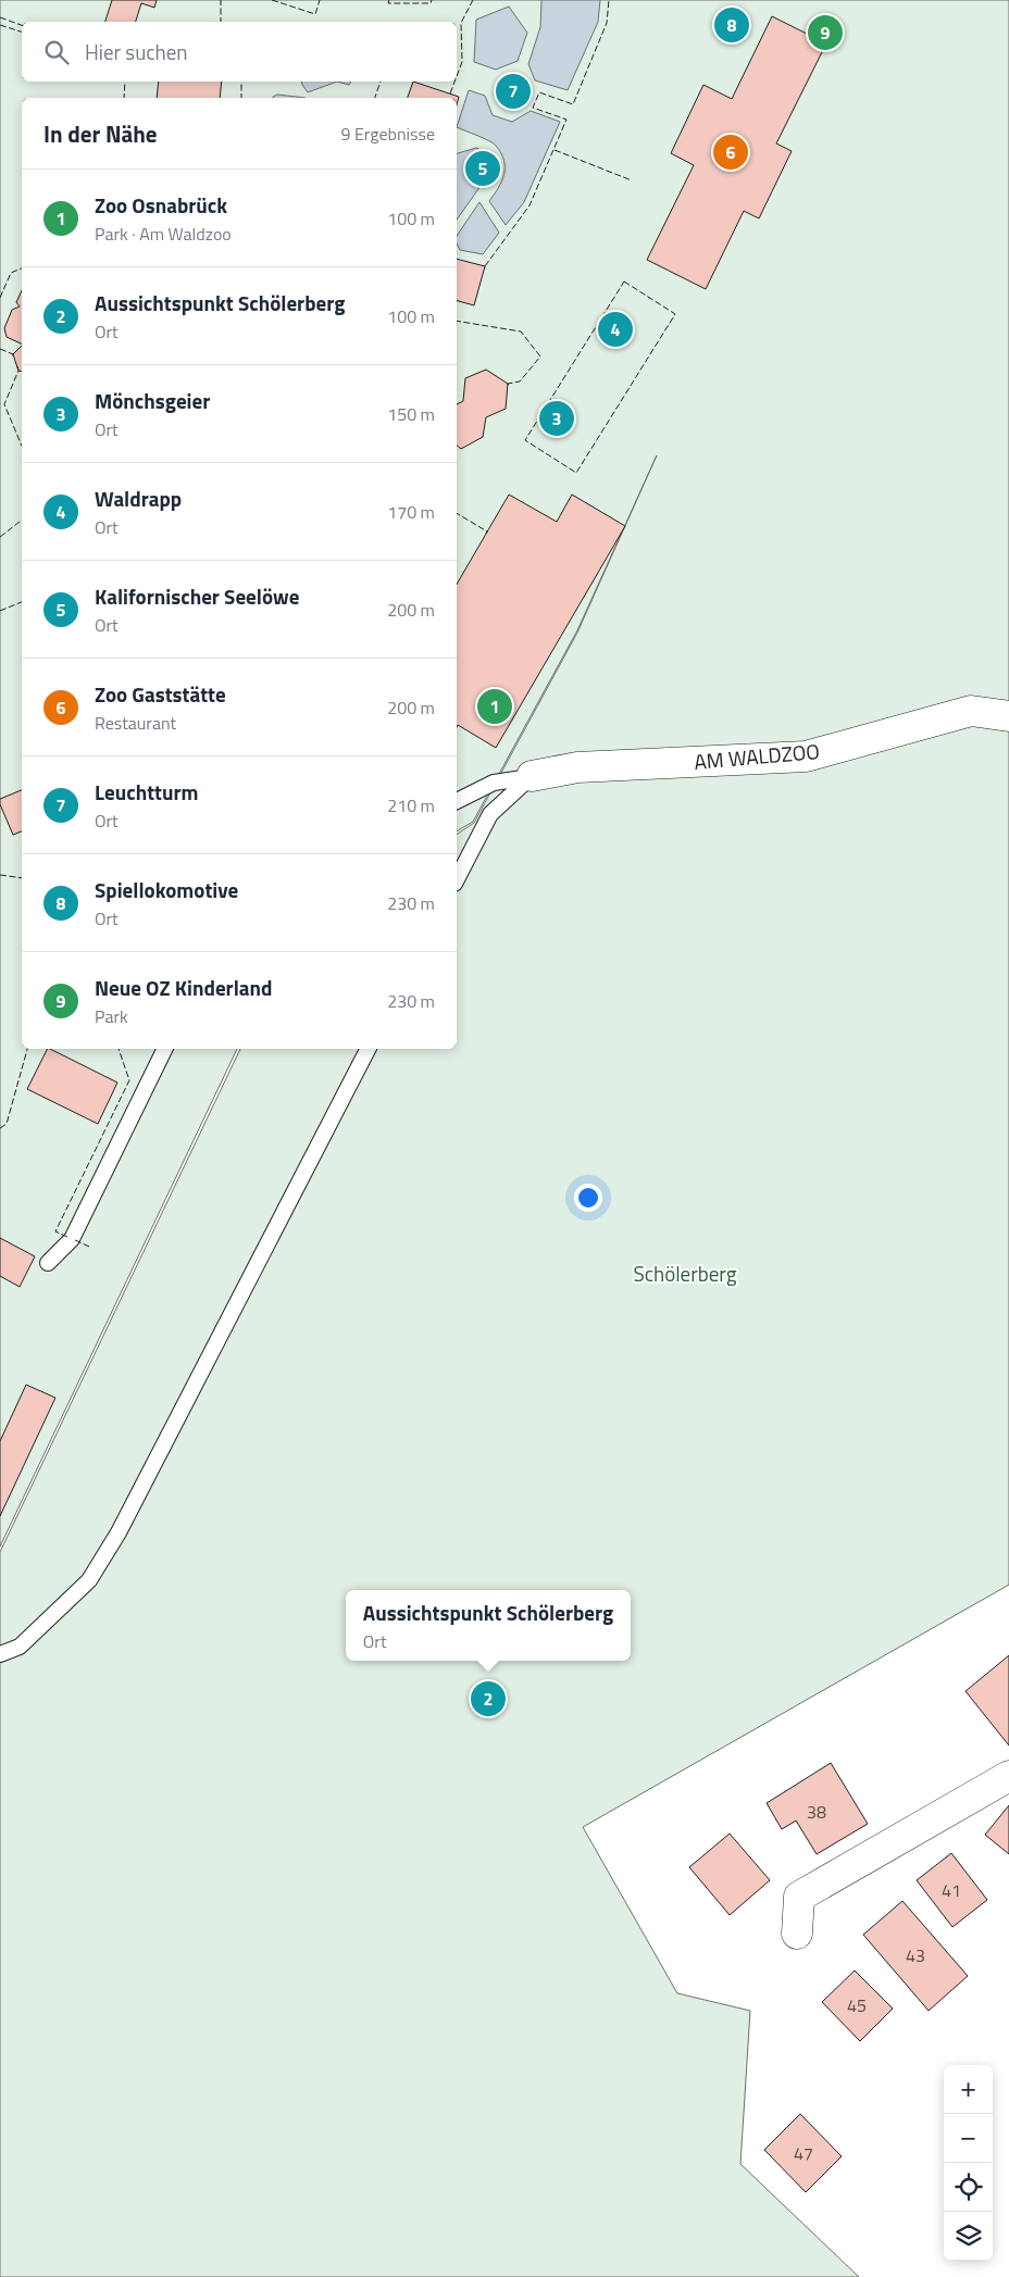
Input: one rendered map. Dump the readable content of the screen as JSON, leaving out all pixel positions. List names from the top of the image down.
{
  "streets": {
    "street": ["AM WALDZOO"]
  },
  "parks": ["Schölerberg"],
  "house_numbers": [
    "38",
    "41",
    "43",
    "45",
    "47"
  ],
  "page": {
    "pins": [
      "8",
      "9",
      "7",
      "6",
      "5",
      "4",
      "3",
      "1",
      "2"
    ],
    "search": "Hier suchen",
    "heading": ["In der Nähe", "9 Ergebnisse"],
    "list": [
      {
        "mark": "1",
        "name": "Zoo Osnabrück",
        "note": "Park · Am Waldzoo",
        "value": "100 m"
      },
      {
        "mark": "2",
        "name": "Aussichtspunkt Schölerberg",
        "note": "Ort",
        "value": "100 m"
      },
      {
        "mark": "3",
        "name": "Mönchsgeier",
        "note": "Ort",
        "value": "150 m"
      },
      {
        "mark": "4",
        "name": "Waldrapp",
        "note": "Ort",
        "value": "170 m"
      },
      {
        "mark": "5",
        "name": "Kalifornischer Seelöwe",
        "note": "Ort",
        "value": "200 m"
      },
      {
        "mark": "6",
        "name": "Zoo Gaststätte",
        "note": "Restaurant",
        "value": "200 m"
      },
      {
        "mark": "7",
        "name": "Leuchtturm",
        "note": "Ort",
        "value": "210 m"
      },
      {
        "mark": "8",
        "name": "Spiellokomotive",
        "note": "Ort",
        "value": "230 m"
      },
      {
        "mark": "9",
        "name": "Neue OZ Kinderland",
        "note": "Park",
        "value": "230 m"
      }
    ],
    "popup": ["Aussichtspunkt Schölerberg", "Ort"],
    "map_buttons": ["+", "−"]
  }
}
